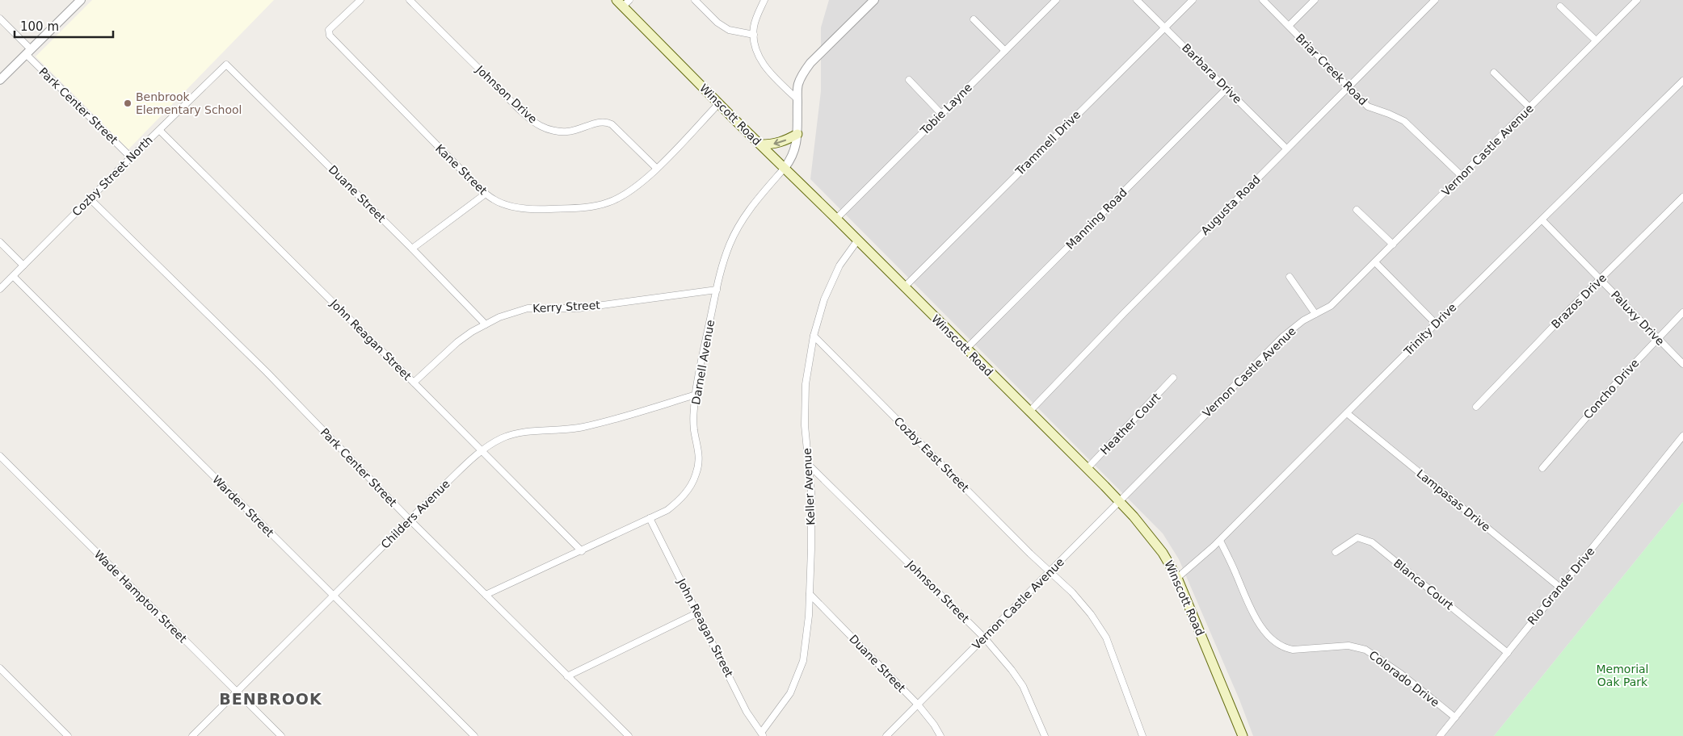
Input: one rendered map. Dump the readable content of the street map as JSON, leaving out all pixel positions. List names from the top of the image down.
{
  "streets": {
    "main road": ["Winscott Road"],
    "street": [
      "Briar Creek Road",
      "Barbara Drive",
      "Johnson Drive",
      "Park Center Street",
      "Tobie Layne",
      "Trammell Drive",
      "Vernon Castle Avenue",
      "Kane Street",
      "Cozby Street North",
      "Duane Street",
      "Augusta Road",
      "Manning Road",
      "Brazos Drive",
      "Kerry Street",
      "Paluxy Drive",
      "Trinity Drive",
      "John Reagan Street",
      "Darnell Avenue",
      "Concho Drive",
      "Heather Court",
      "Cozby East Street",
      "Keller Avenue",
      "Lampasas Drive",
      "Warden Street",
      "Childers Avenue",
      "Blanca Court",
      "Rio Grande Drive",
      "Johnson Street",
      "Wade Hampton Street",
      "Colorado Drive"
    ]
  },
  "crossings": [
    ["Briar Creek Road", "Vernon Castle Avenue"],
    ["Briar Creek Road", "Augusta Road"],
    ["Barbara Drive", "Trammell Drive"],
    ["Barbara Drive", "Augusta Road"],
    ["Barbara Drive", "Manning Road"],
    ["Johnson Drive", "Kane Street"],
    ["Park Center Street", "Cozby Street North"],
    ["Park Center Street", "Darnell Avenue"],
    ["Park Center Street", "Childers Avenue"],
    ["Tobie Layne", "Winscott Road"],
    ["Winscott Road", "Trammell Drive"],
    ["Winscott Road", "Vernon Castle Avenue"],
    ["Winscott Road", "Kane Street"],
    ["Winscott Road", "Augusta Road"],
    ["Winscott Road", "Manning Road"],
    ["Winscott Road", "Trinity Drive"],
    ["Winscott Road", "Darnell Avenue"],
    ["Winscott Road", "Heather Court"],
    ["Winscott Road", "Keller Avenue"],
    ["Vernon Castle Avenue", "Duane Street"],
    ["Vernon Castle Avenue", "Cozby East Street"],
    ["Vernon Castle Avenue", "Johnson Street"],
    ["Cozby Street North", "Duane Street"],
    ["Cozby Street North", "John Reagan Street"],
    ["Cozby Street North", "Warden Street"],
    ["Duane Street", "Kerry Street"],
    ["Duane Street", "Keller Avenue"],
    ["Brazos Drive", "Paluxy Drive"],
    ["Kerry Street", "John Reagan Street"],
    ["Kerry Street", "Darnell Avenue"],
    ["Paluxy Drive", "Trinity Drive"],
    ["Paluxy Drive", "Concho Drive"],
    ["Trinity Drive", "Lampasas Drive"],
    ["Trinity Drive", "Colorado Drive"],
    ["John Reagan Street", "Darnell Avenue"],
    ["John Reagan Street", "Keller Avenue"],
    ["John Reagan Street", "Childers Avenue"],
    ["Darnell Avenue", "Childers Avenue"],
    ["Cozby East Street", "Keller Avenue"],
    ["Keller Avenue", "Johnson Street"],
    ["Lampasas Drive", "Rio Grande Drive"],
    ["Warden Street", "Childers Avenue"],
    ["Childers Avenue", "Wade Hampton Street"],
    ["Blanca Court", "Rio Grande Drive"],
    ["Rio Grande Drive", "Colorado Drive"]
  ],
  "districts": ["BENBROOK"],
  "parks": ["Memorial Oak Park"],
  "places": ["Benbrook Elementary School"],
  "scale_bar": "100 m"
}
